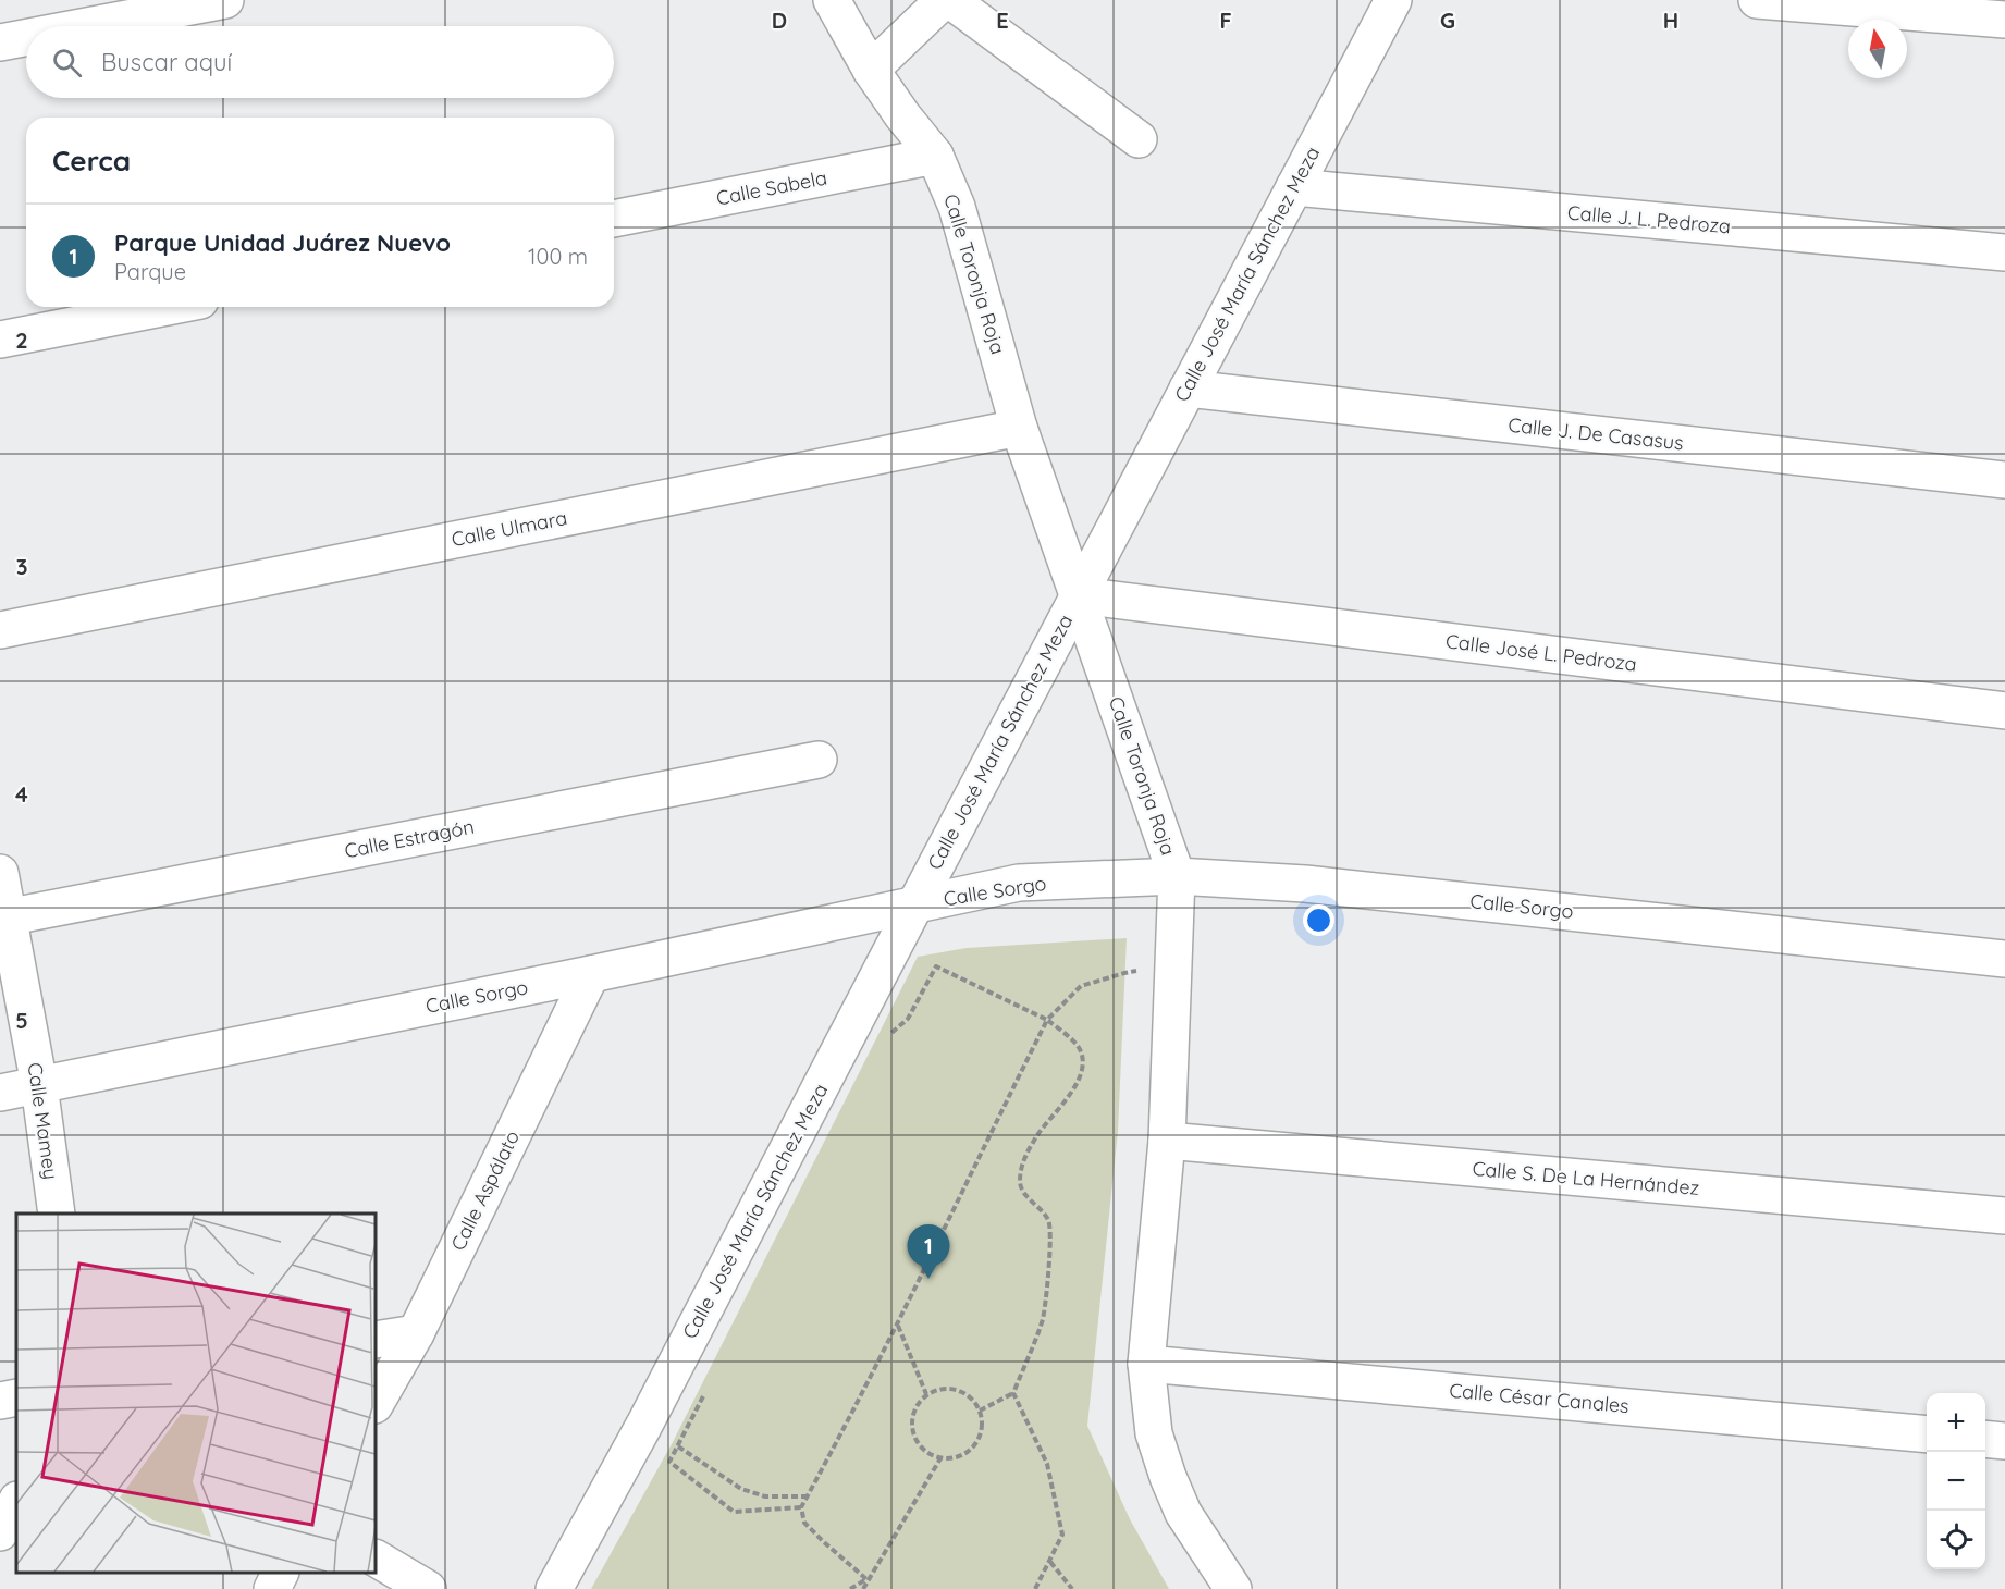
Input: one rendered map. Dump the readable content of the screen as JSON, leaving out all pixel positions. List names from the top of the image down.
{
  "streets": {
    "street": [
      "Calle Sabela",
      "Calle J. L. Pedroza",
      "Calle Toronja Roja",
      "Calle José María Sánchez Meza",
      "Calle J. De Casasus",
      "Calle Ulmara",
      "Calle José L. Pedroza",
      "Calle Estragón",
      "Calle Sorgo",
      "Calle Mamey",
      "Calle S. De La Hernández",
      "Calle Aspálato",
      "Calle César Canales"
    ]
  },
  "crossings": [
    ["Calle Sabela", "Calle Toronja Roja"],
    ["Calle J. L. Pedroza", "Calle José María Sánchez Meza"],
    ["Calle Toronja Roja", "Calle José María Sánchez Meza"],
    ["Calle Toronja Roja", "Calle Ulmara"],
    ["Calle Toronja Roja", "Calle José L. Pedroza"],
    ["Calle Toronja Roja", "Calle Sorgo"],
    ["Calle Toronja Roja", "Calle S. De La Hernández"],
    ["Calle Toronja Roja", "Calle César Canales"],
    ["Calle José María Sánchez Meza", "Calle J. De Casasus"],
    ["Calle José María Sánchez Meza", "Calle José L. Pedroza"],
    ["Calle José María Sánchez Meza", "Calle Sorgo"],
    ["Calle Estragón", "Calle Mamey"],
    ["Calle Sorgo", "Calle Mamey"],
    ["Calle Sorgo", "Calle Aspálato"]
  ],
  "north": "top",
  "page": {
    "search": "Buscar aquí",
    "heading": "Cerca",
    "list": [
      {
        "mark": "1",
        "name": "Parque Unidad Juárez Nuevo",
        "note": "Parque",
        "value": "100 m"
      }
    ],
    "pins": "1",
    "map_buttons": ["+", "−"]
  },
  "grid": {
    "columns": [
      "D",
      "E",
      "F",
      "G",
      "H"
    ],
    "rows": [
      "2",
      "3",
      "4",
      "5"
    ]
  }
}
